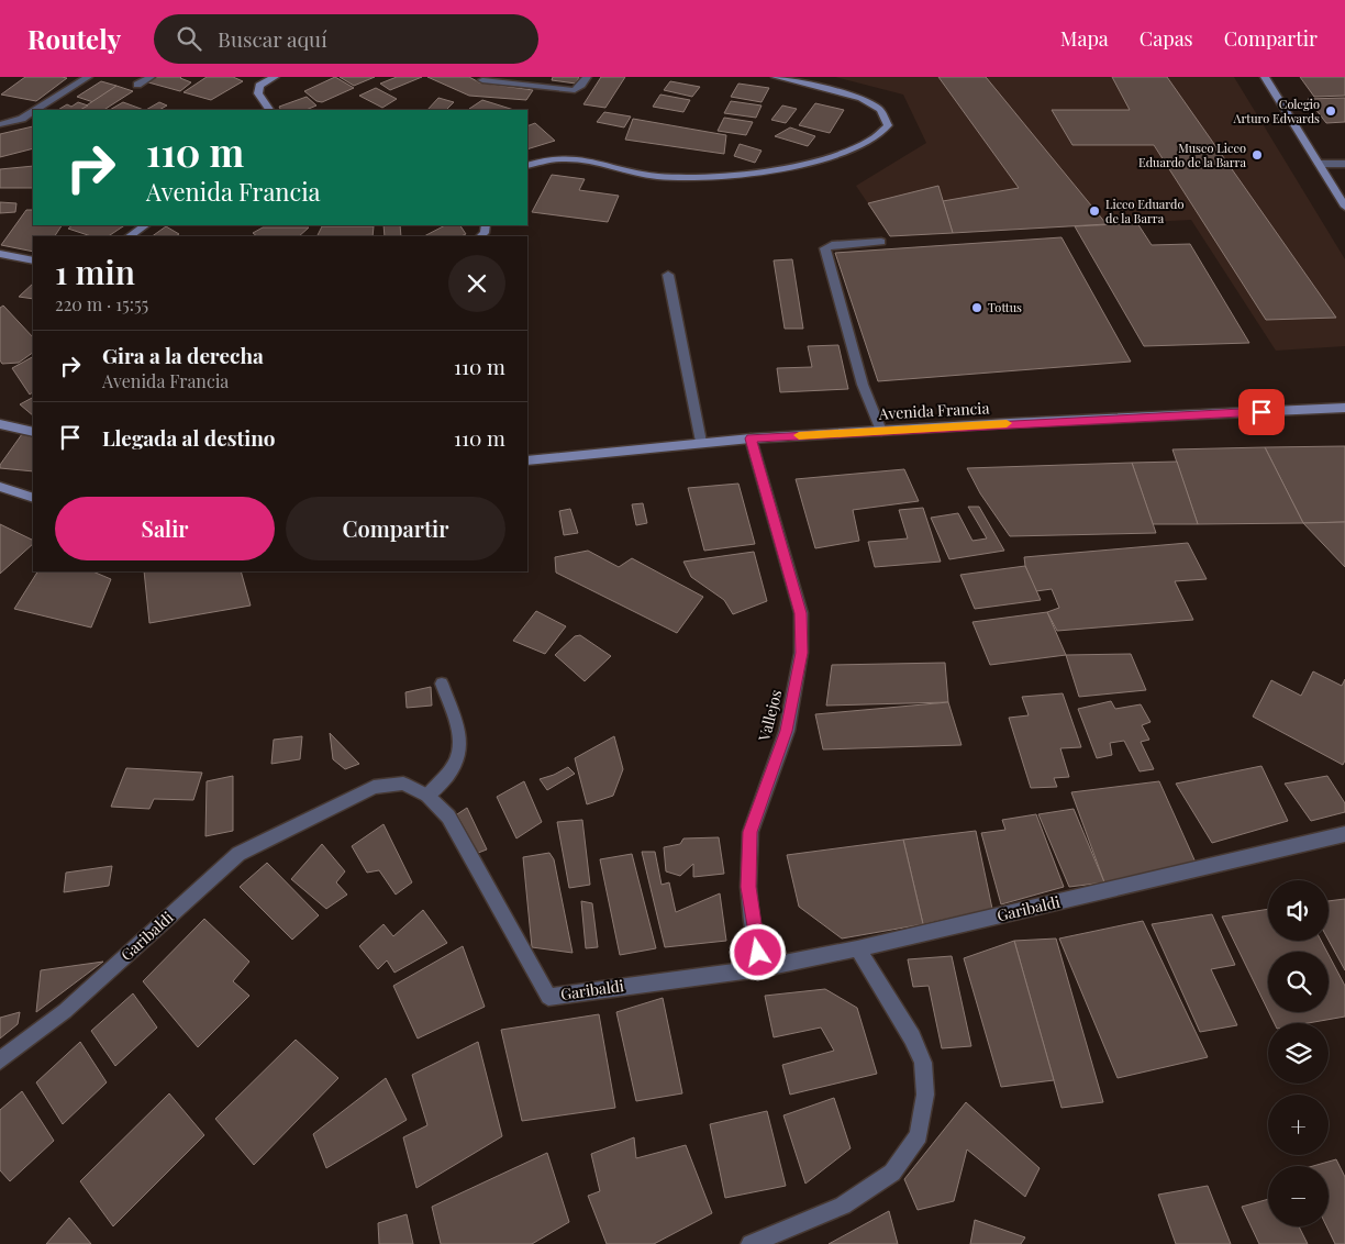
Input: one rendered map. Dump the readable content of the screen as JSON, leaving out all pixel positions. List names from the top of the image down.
{
  "streets": {
    "main road": ["Avenida Francia"],
    "street": ["Vallejos", "Garibaldi"]
  },
  "crossings": [
    ["Avenida Francia", "Vallejos"],
    ["Vallejos", "Garibaldi"]
  ],
  "places": [
    "Colegio Arturo Edwards",
    "Museo Liceo Eduardo de la Barra",
    "Liceo Eduardo de la Barra",
    "Tottus"
  ],
  "page": {
    "header": "Routely",
    "search": "Buscar aquí",
    "nav": ["Mapa", "Capas", "Compartir"],
    "turn": ["110 m", "Avenida Francia"],
    "heading": ["1 min", "220 m · 15:55"],
    "list": [
      {
        "name": "Gira a la derecha",
        "note": "Avenida Francia",
        "value": "110 m"
      },
      {
        "name": "Llegada al destino",
        "value": "110 m"
      }
    ],
    "buttons": ["Salir", "Compartir"],
    "map_buttons": ["+", "−"]
  }
}
